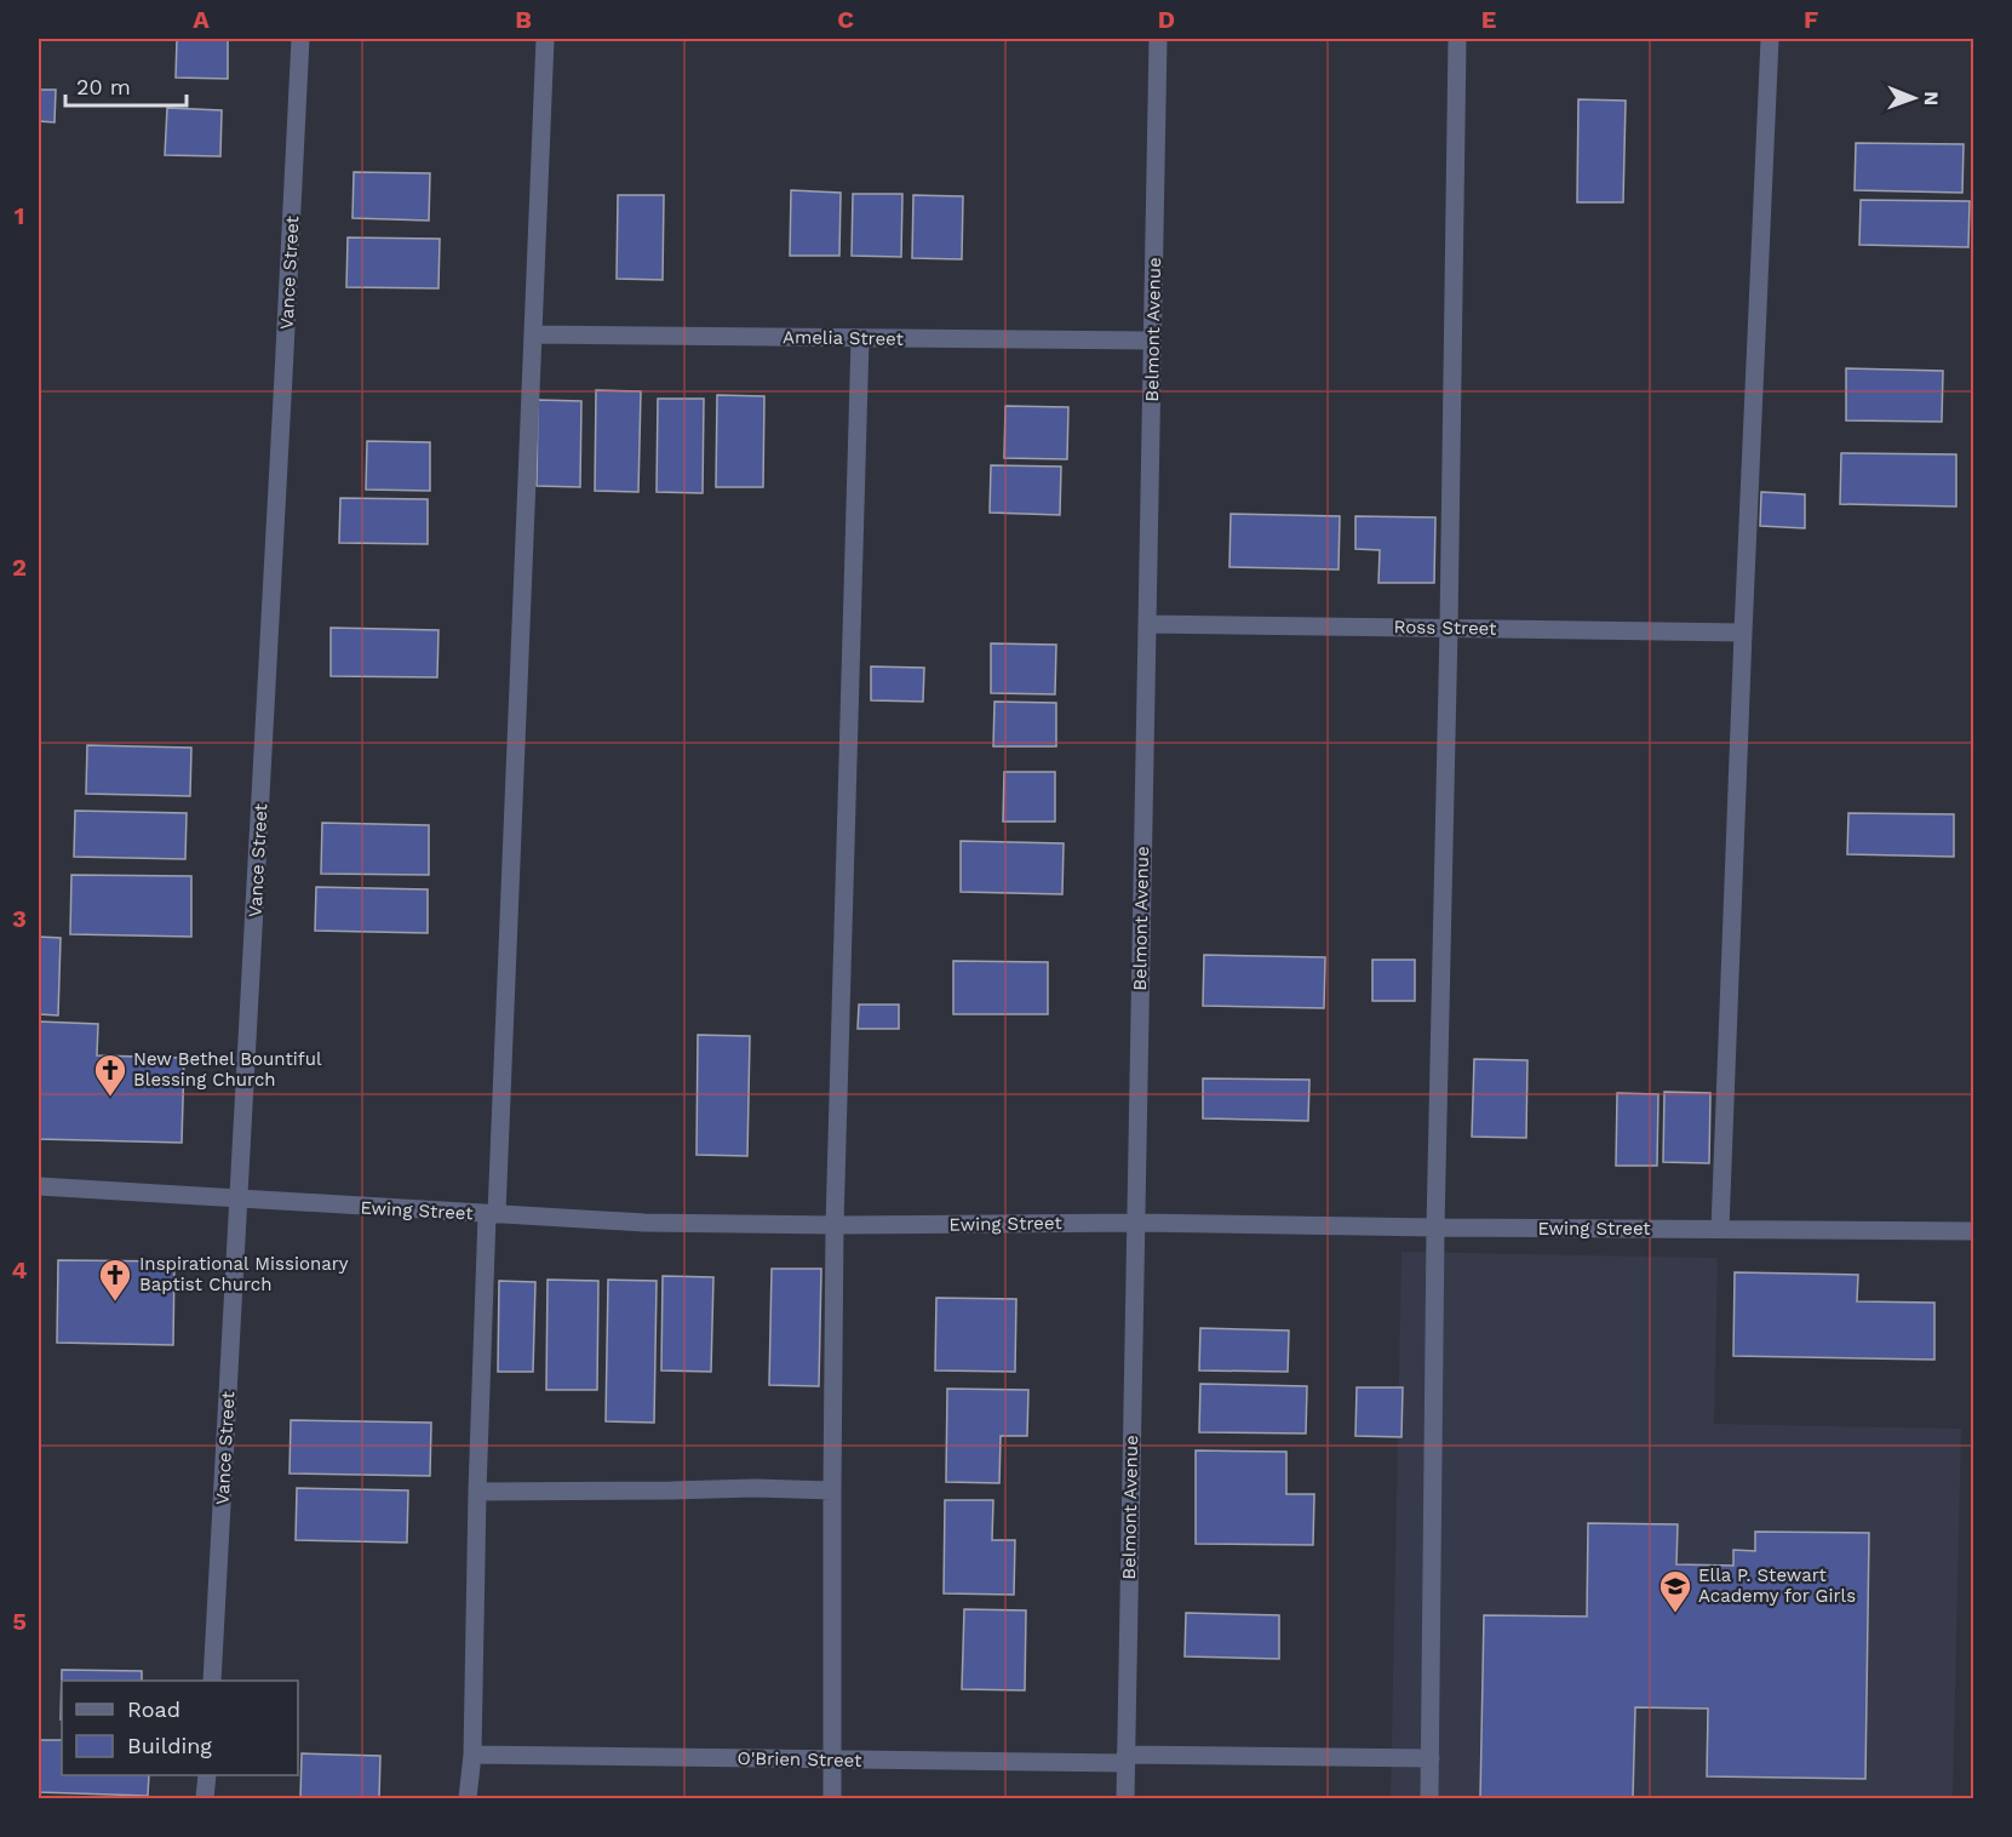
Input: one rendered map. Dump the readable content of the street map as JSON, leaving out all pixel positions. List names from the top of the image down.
{
  "streets": {
    "street": [
      "Vance Street",
      "Belmont Avenue",
      "Amelia Street",
      "Ross Street",
      "Ewing Street",
      "O'Brien Street"
    ]
  },
  "crossings": [
    ["Vance Street", "Ewing Street"],
    ["Belmont Avenue", "Amelia Street"],
    ["Belmont Avenue", "Ross Street"],
    ["Belmont Avenue", "Ewing Street"],
    ["Belmont Avenue", "O'Brien Street"]
  ],
  "places": {
    "church": ["New Bethel Bountiful Blessing Church", "Inspirational Missionary Baptist Church"],
    "school or university": ["Ella P. Stewart Academy for Girls"]
  },
  "legend": ["Road", "Building"],
  "scale_bar": "20 m",
  "north": "right",
  "grid": {
    "columns": [
      "A",
      "B",
      "C",
      "D",
      "E",
      "F"
    ],
    "rows": [
      "1",
      "2",
      "3",
      "4",
      "5"
    ]
  }
}
